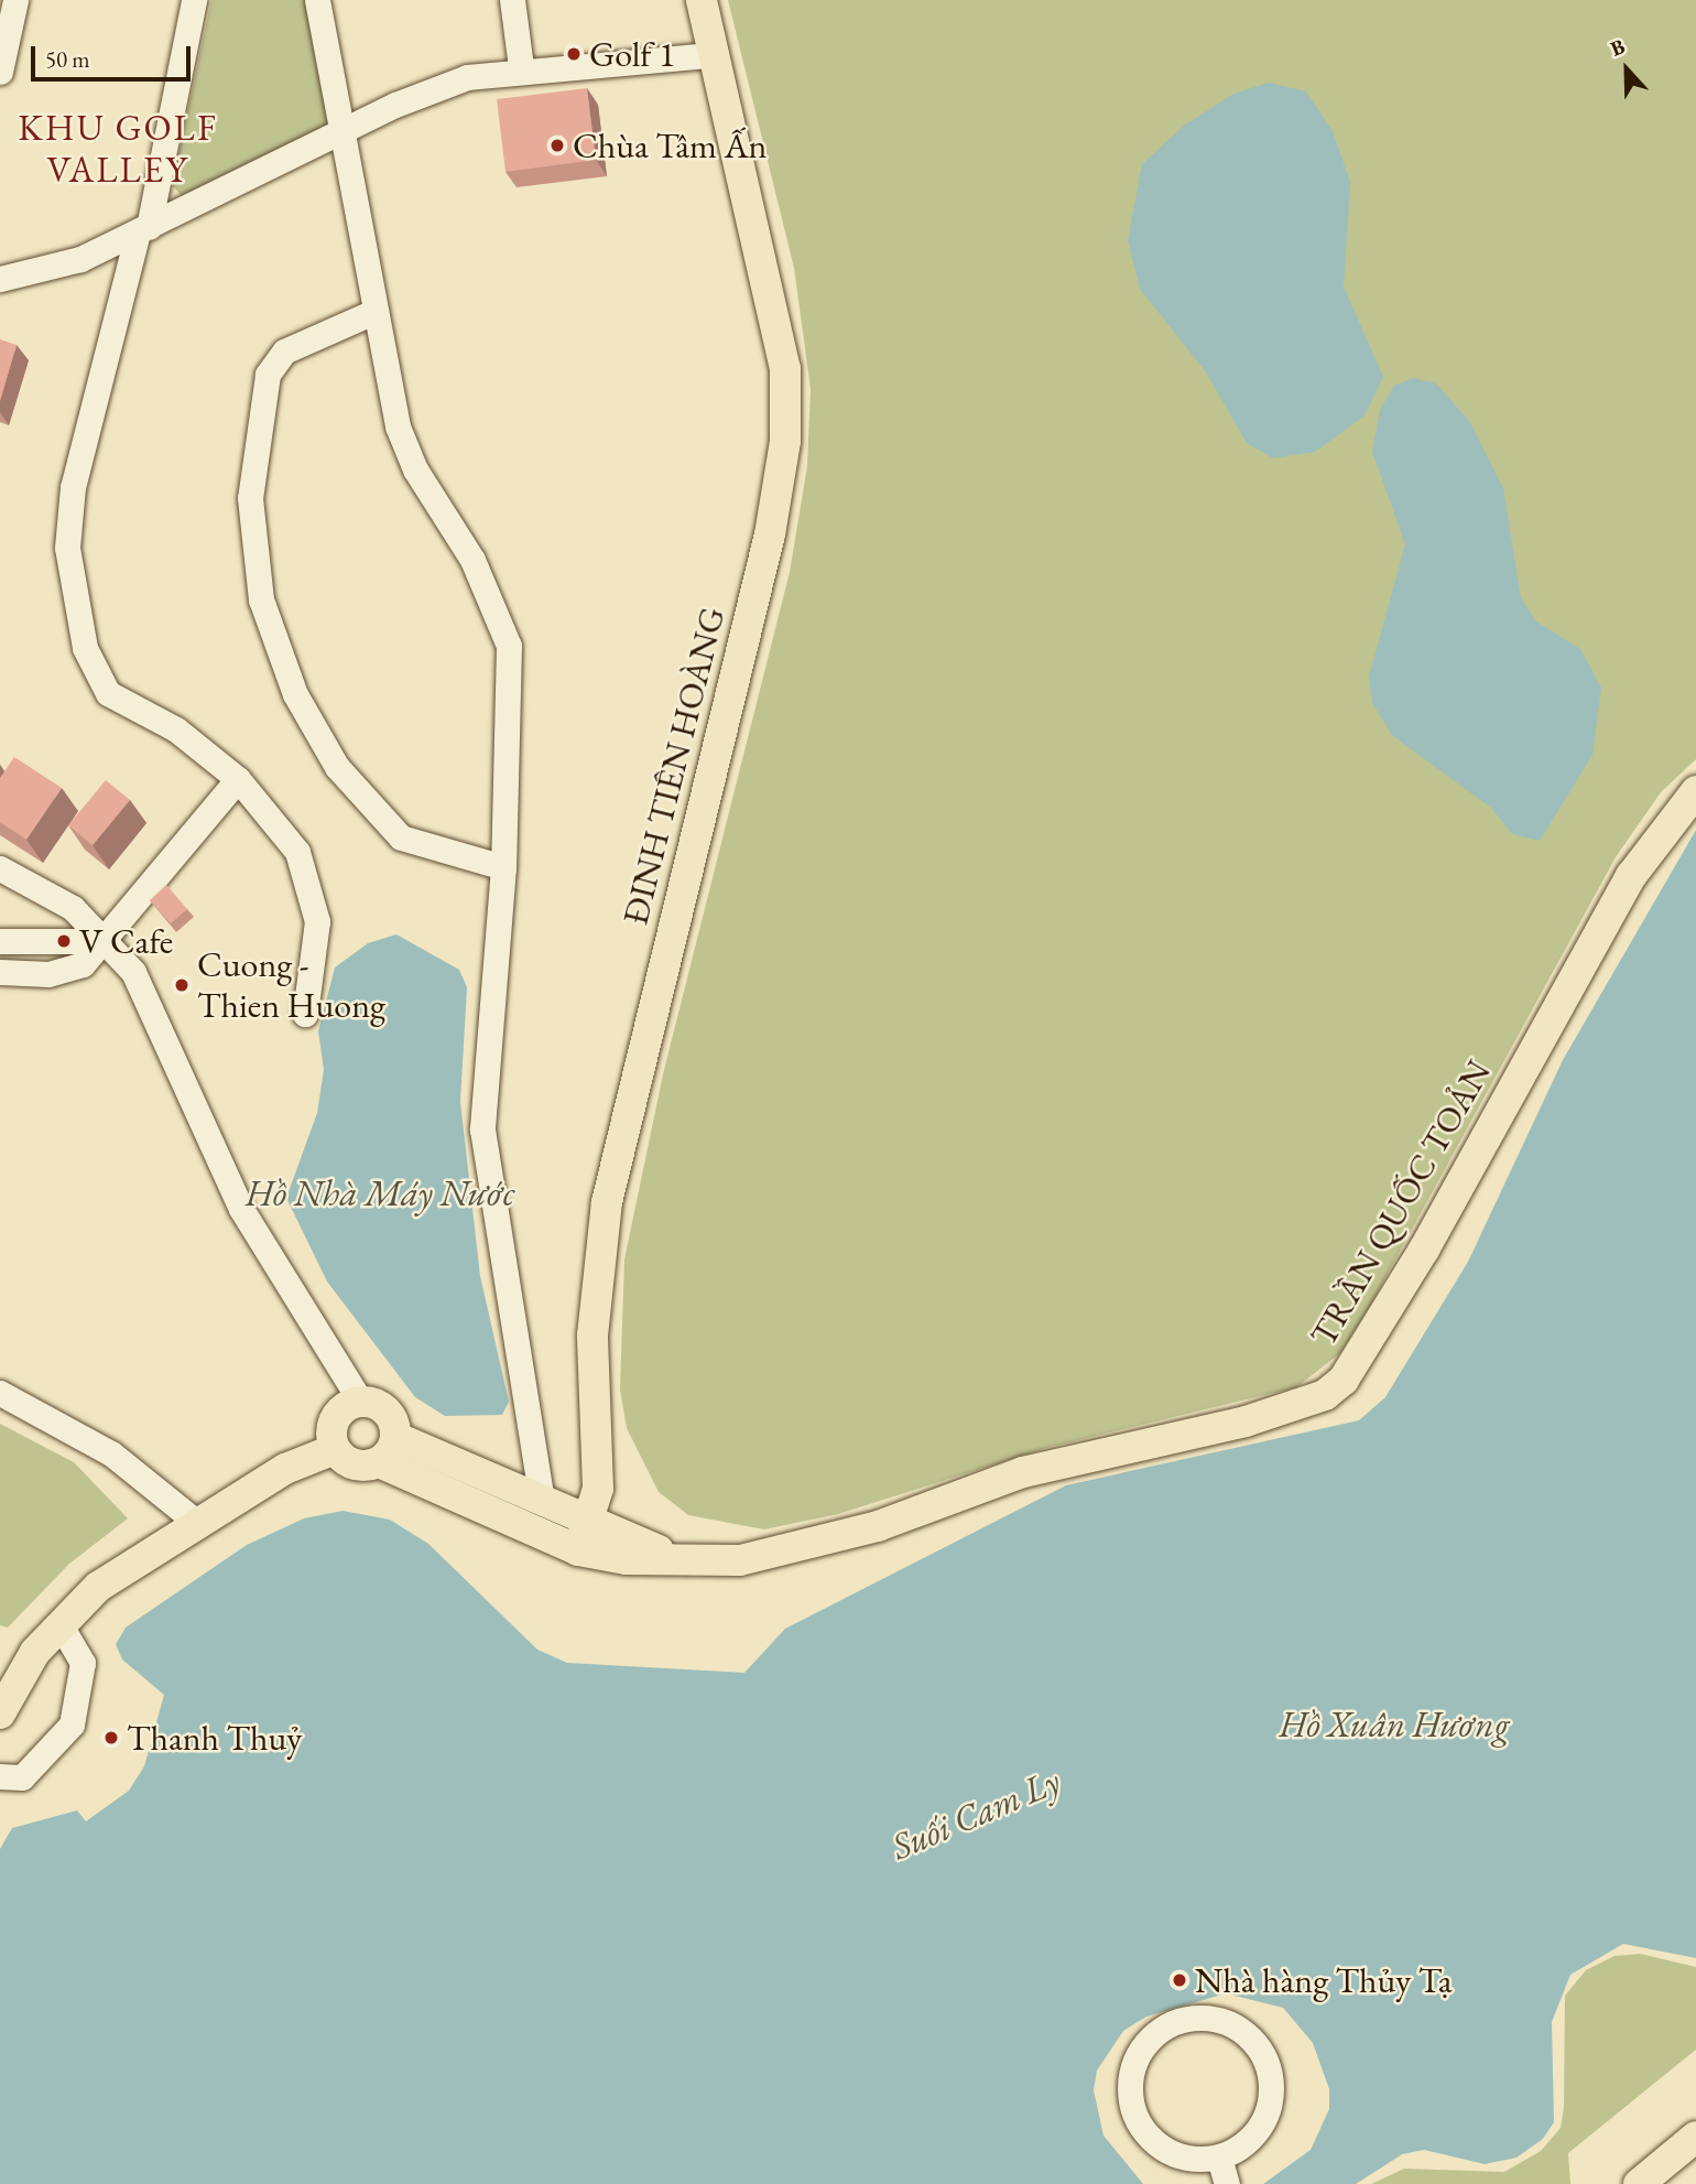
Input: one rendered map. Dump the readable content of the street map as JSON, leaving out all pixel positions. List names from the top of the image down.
{
  "streets": {
    "main road": ["ĐINH TIÊN HOÀNG", "TRẦN QUỐC TOẢN"]
  },
  "crossings": [
    ["ĐINH TIÊN HOÀNG", "TRẦN QUỐC TOẢN"]
  ],
  "districts": ["KHU GOLF VALLEY"],
  "water": ["Hồ Nhà Máy Nước", "Hồ Xuân Hương", "Suối Cam Ly"],
  "places": [
    "Golf 1",
    "Chùa Tâm Ấn",
    "V Cafe",
    "Cuong - Thien Huong",
    "Thanh Thuỷ",
    "Nhà hàng Thủy Tạ"
  ],
  "scale_bar": "50 m",
  "north": "top"
}
